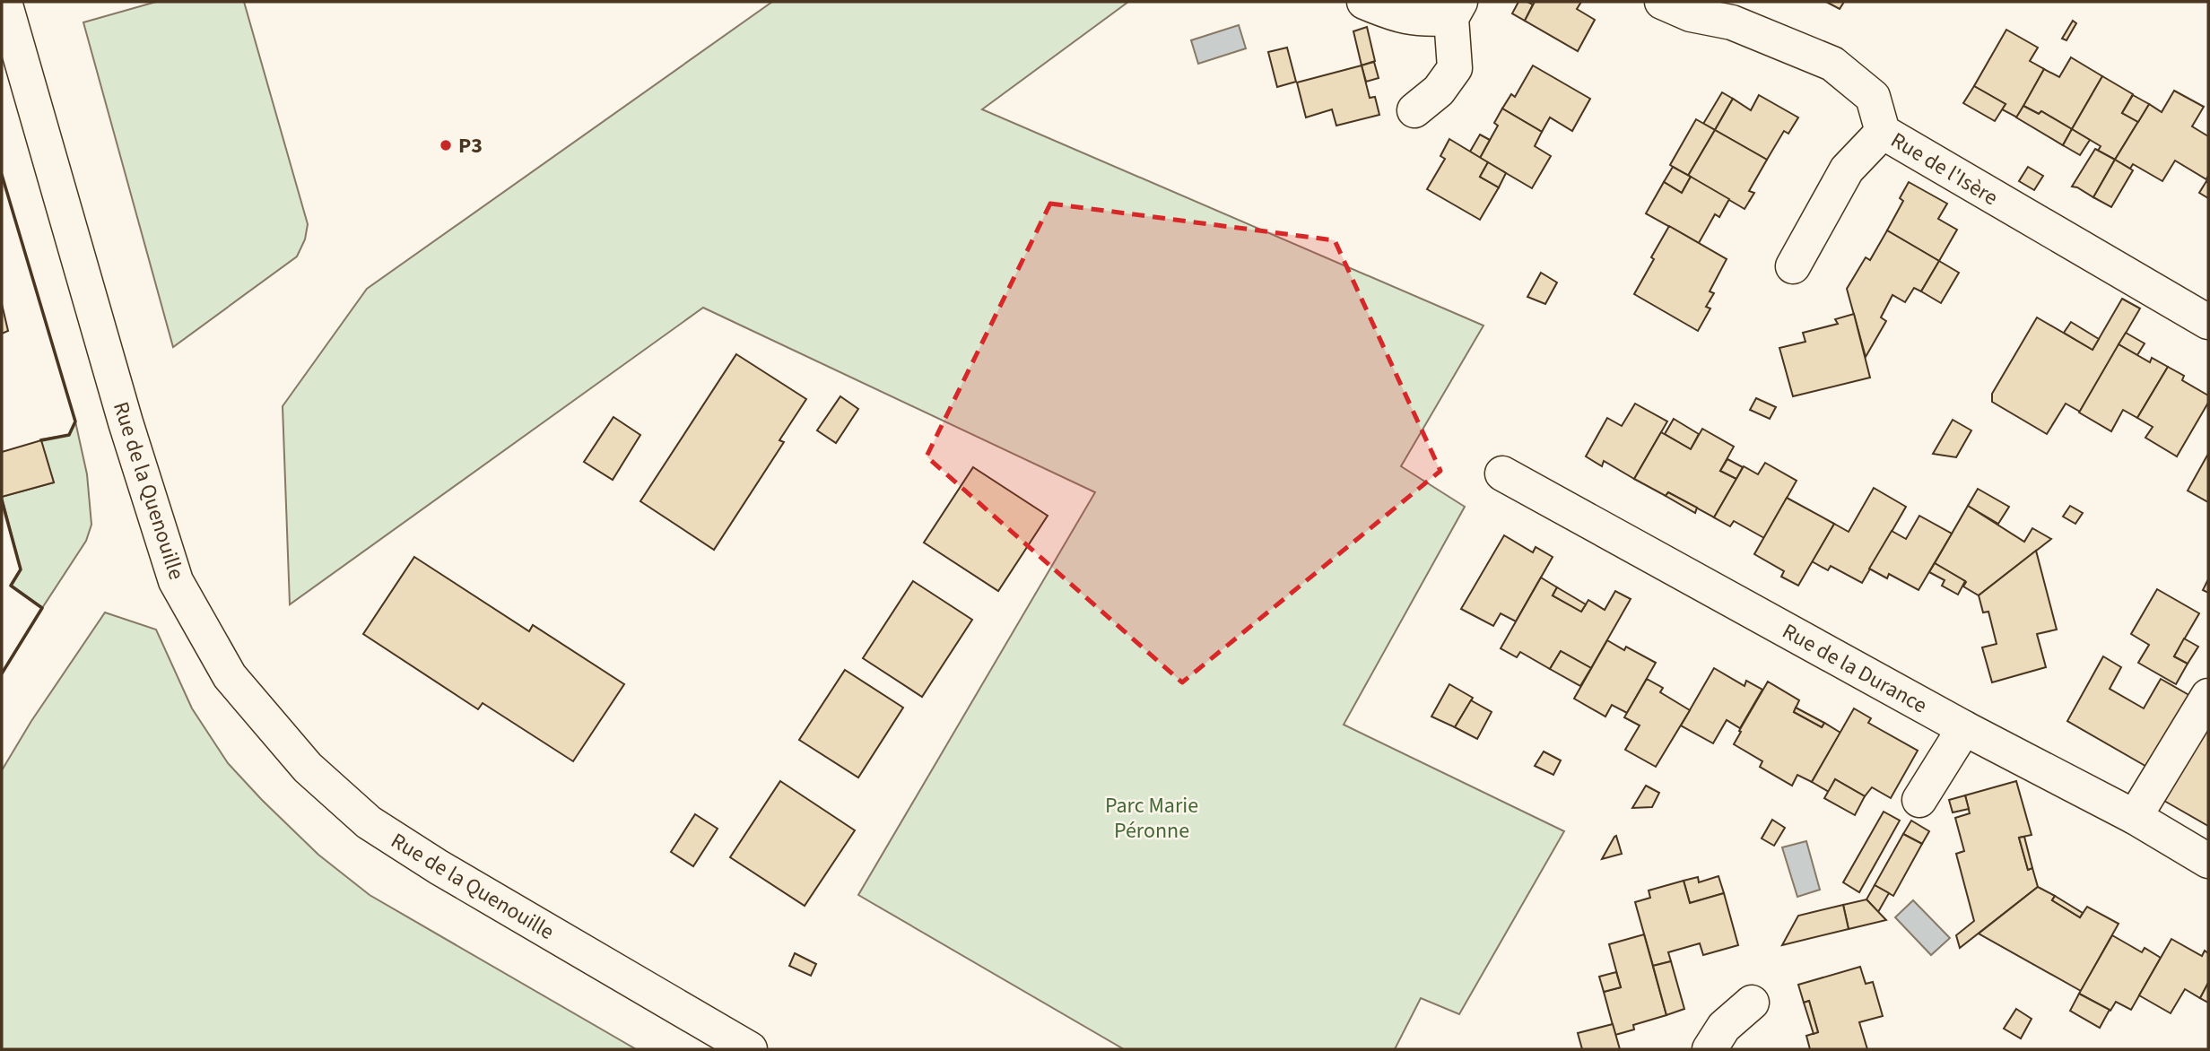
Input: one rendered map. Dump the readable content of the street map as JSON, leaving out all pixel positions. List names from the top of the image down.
{
  "streets": {
    "street": ["Rue de l'Isère", "Rue de la Quenouille", "Rue de la Durance"]
  },
  "parks": ["Parc Marie Péronne"],
  "places": ["P3"]
}
